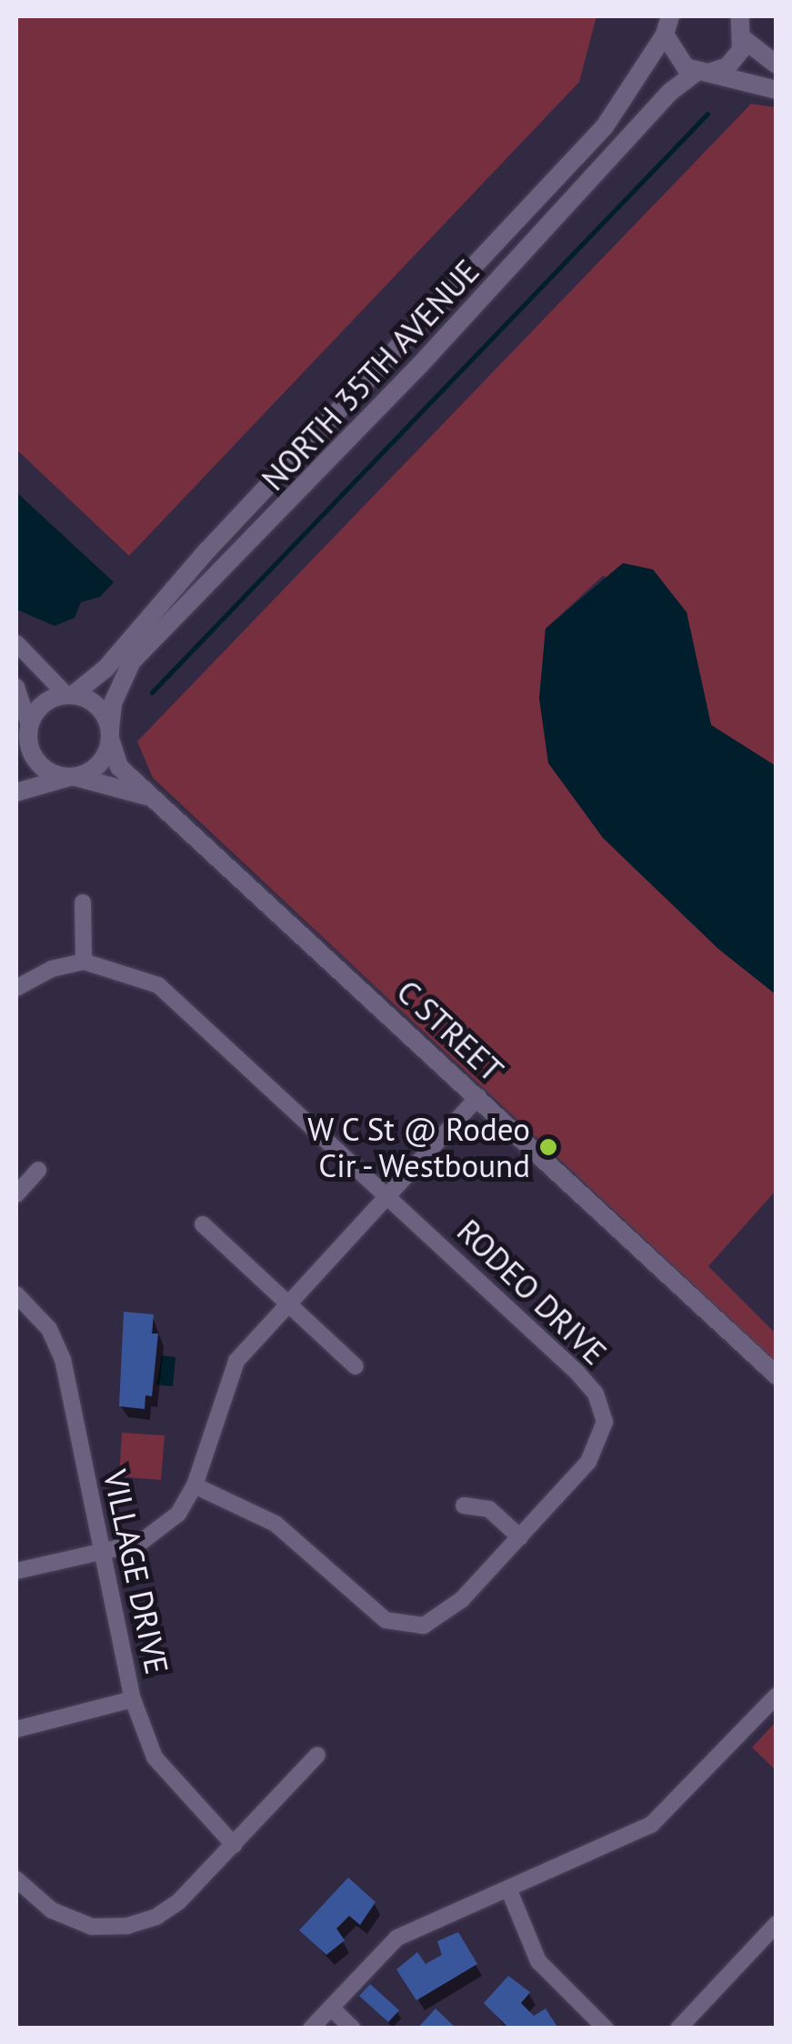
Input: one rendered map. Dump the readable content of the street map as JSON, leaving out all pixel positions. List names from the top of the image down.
{
  "streets": {
    "street": [
      "NORTH 35TH AVENUE",
      "C STREET",
      "RODEO DRIVE",
      "VILLAGE DRIVE"
    ]
  },
  "crossings": [
    ["NORTH 35TH AVENUE", "C STREET"]
  ],
  "places": ["W C St @ Rodeo Cir - Westbound"]
}
